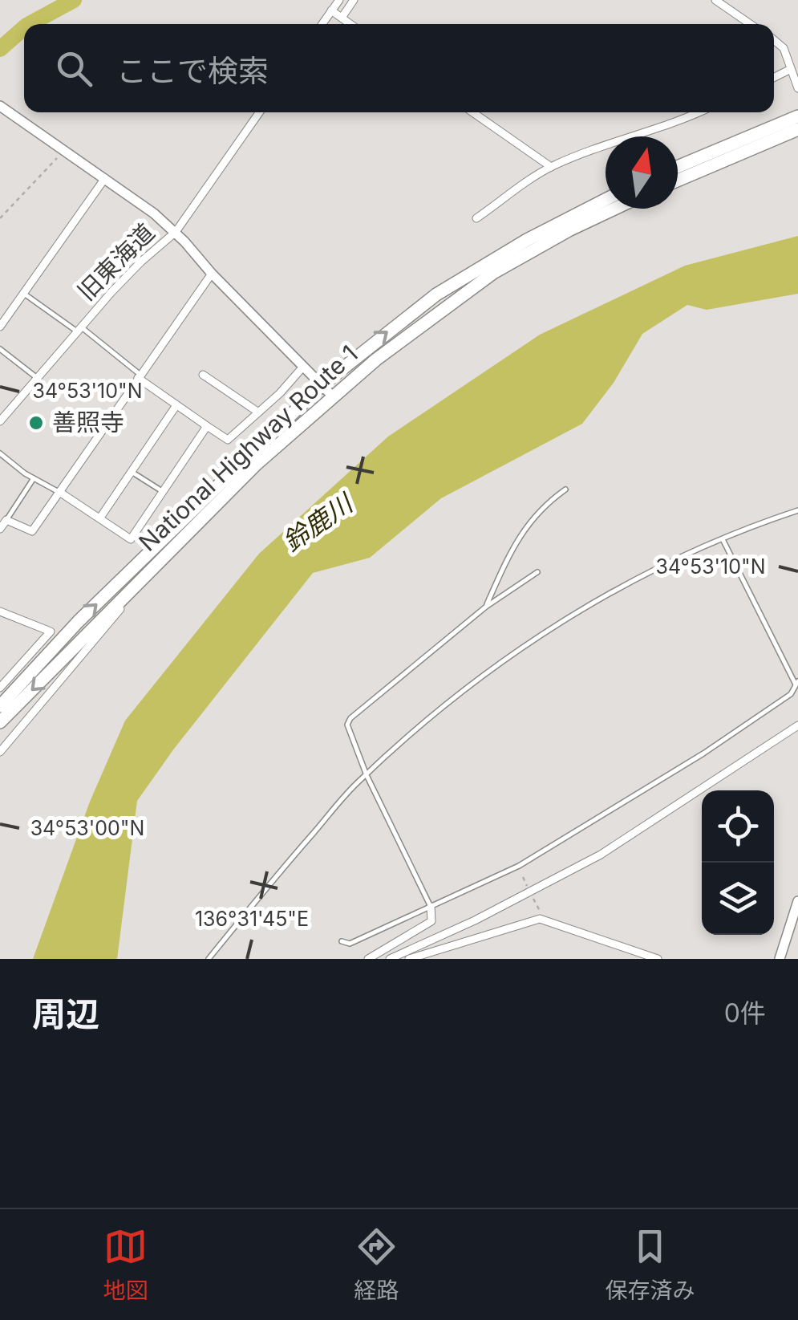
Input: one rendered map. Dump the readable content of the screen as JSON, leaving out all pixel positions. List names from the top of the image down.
{
  "streets": {
    "highway": ["National Highway Route 1"],
    "street": ["旧東海道"]
  },
  "crossings": [
    ["旧東海道", "National Highway Route 1"]
  ],
  "water": ["鈴鹿川"],
  "places": ["善照寺"],
  "north": "top",
  "page": {
    "search": "ここで検索",
    "heading": ["周辺", "0件"],
    "nav": ["地図", "経路", "保存済み"]
  },
  "coordinates": ["34°53'10\"N", "34°53'00\"N", "136°31'45\"E"]
}
